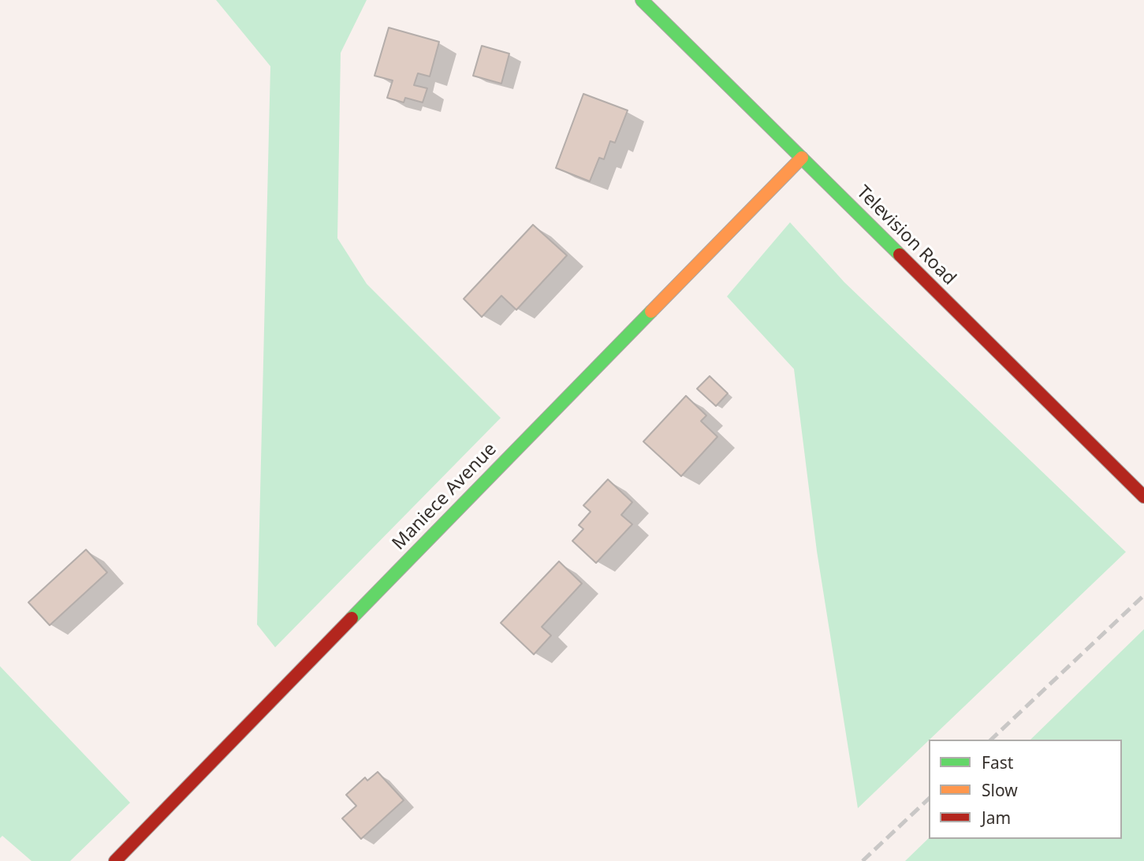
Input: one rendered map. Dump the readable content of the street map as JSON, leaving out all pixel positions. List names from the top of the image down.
{
  "streets": {
    "street": ["Television Road", "Maniece Avenue"]
  },
  "crossings": [
    ["Television Road", "Maniece Avenue"]
  ],
  "legend": ["Fast", "Slow", "Jam"]
}
